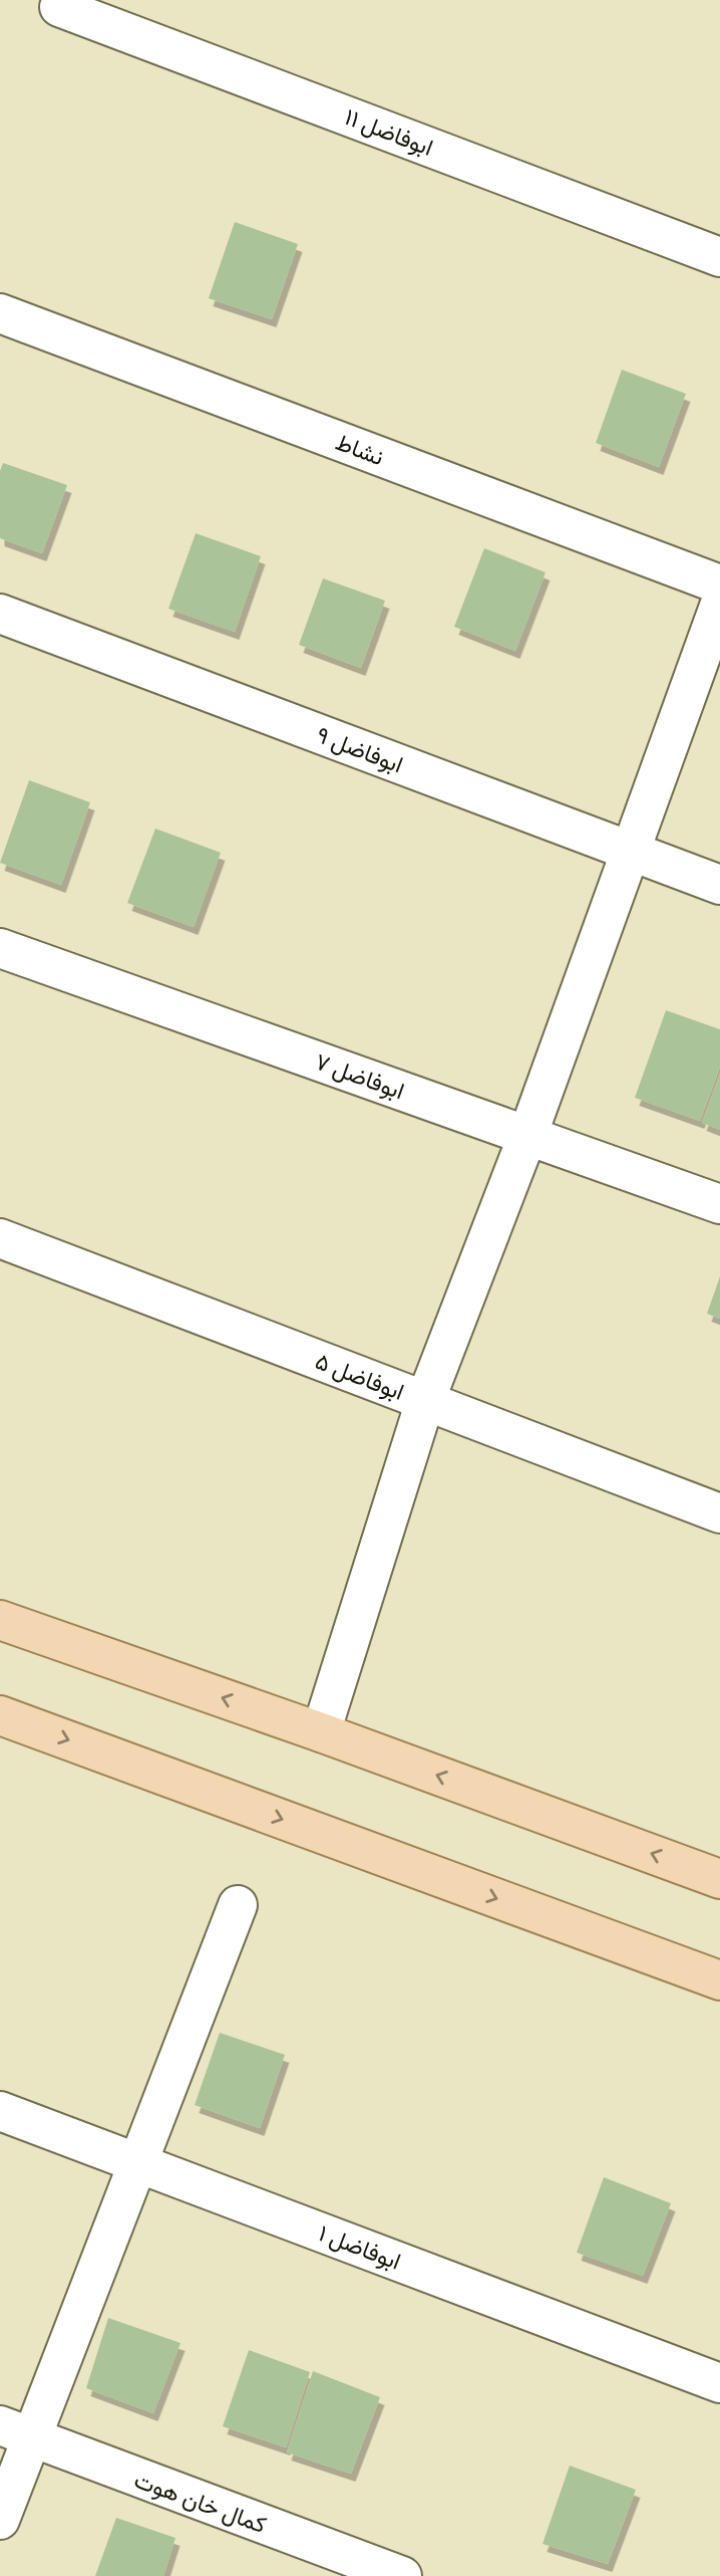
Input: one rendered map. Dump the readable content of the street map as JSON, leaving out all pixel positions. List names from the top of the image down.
{
  "streets": {
    "street": [
      "ابوفاضل ۱۱",
      "نشاط",
      "ابوفاضل ۹",
      "ابوفاضل ۷",
      "ابوفاضل ۵",
      "ابوفاضل ۱",
      "کمال خان هوت"
    ]
  }
}
